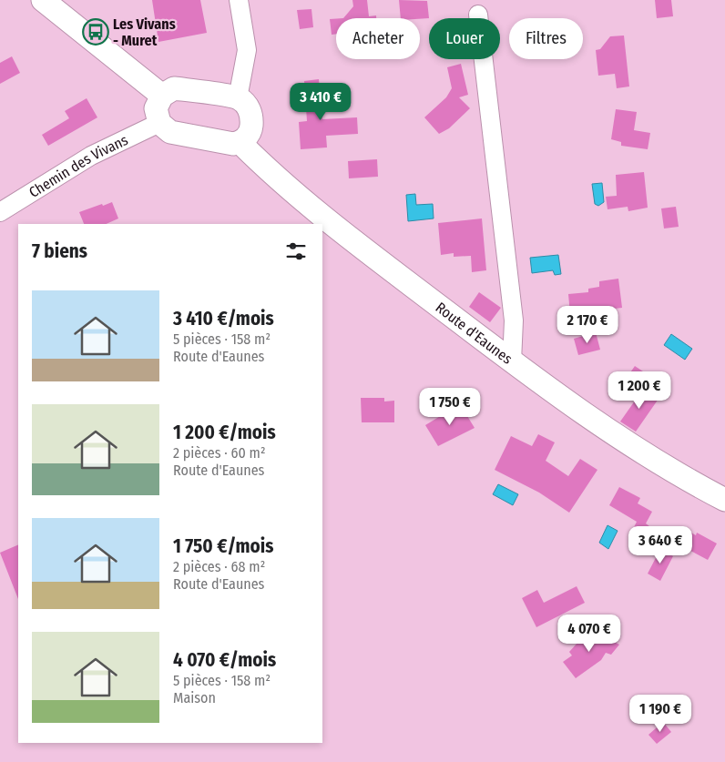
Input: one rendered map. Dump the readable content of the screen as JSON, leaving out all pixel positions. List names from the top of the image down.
{
  "streets": {
    "main road": ["Route d'Eaunes"],
    "street": ["Chemin des Vivans"]
  },
  "places": {
    "bus stop": ["Les Vivans - Muret"]
  },
  "page": {
    "chip": ["Acheter", "Louer", "Filtres"],
    "price": [
      "3 410 €",
      "2 170 €",
      "1 200 €",
      "1 750 €",
      "3 640 €",
      "4 070 €",
      "1 190 €"
    ],
    "heading": "7 biens",
    "list": [
      {
        "name": "3 410 €/mois",
        "note": "5 pièces · 158 m² · Route d'Eaunes"
      },
      {
        "name": "1 200 €/mois",
        "note": "2 pièces · 60 m² · Route d'Eaunes"
      },
      {
        "name": "1 750 €/mois",
        "note": "2 pièces · 68 m² · Route d'Eaunes"
      },
      {
        "name": "4 070 €/mois",
        "note": "5 pièces · 158 m² · Maison"
      }
    ]
  }
}
